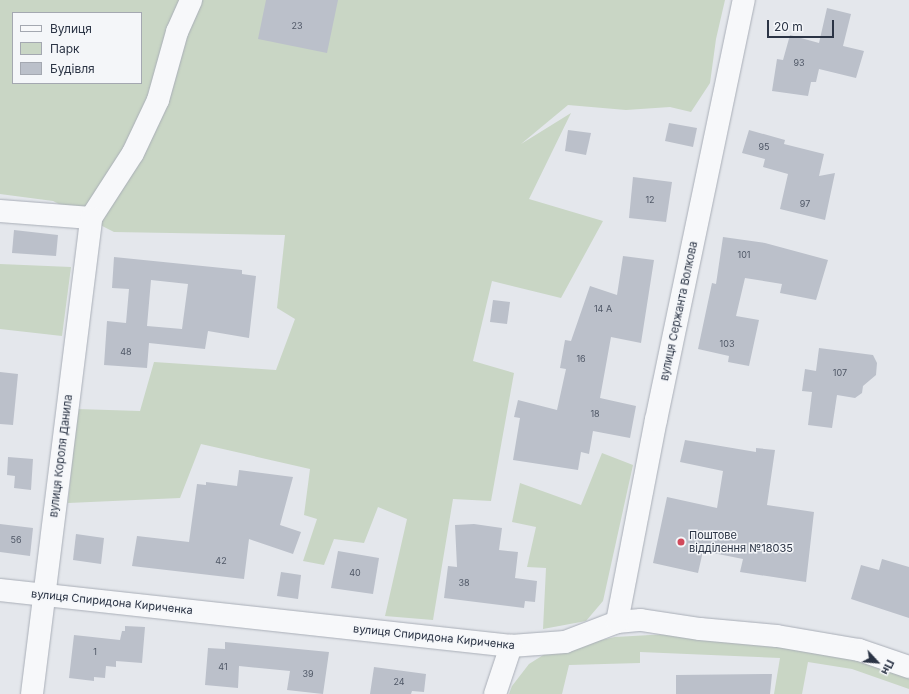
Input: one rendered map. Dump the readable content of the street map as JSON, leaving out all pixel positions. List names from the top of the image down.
{
  "streets": {
    "street": ["вулиця Сержанта Волкова", "вулиця Короля Данила", "вулиця Спиридона Кириченка"]
  },
  "crossings": [
    ["вулиця Сержанта Волкова", "вулиця Спиридона Кириченка"],
    ["вулиця Короля Данила", "вулиця Спиридона Кириченка"]
  ],
  "places": ["Поштове відділення №18035"],
  "house_numbers": [
    "23",
    "93",
    "95",
    "12",
    "97",
    "101",
    "14 А",
    "103",
    "48",
    "16",
    "107",
    "18",
    "56",
    "42",
    "40",
    "38",
    "1",
    "41",
    "39",
    "24"
  ],
  "legend": ["Вулиця", "Парк", "Будівля"],
  "scale_bar": "20 m",
  "north": "bottom right"
}
